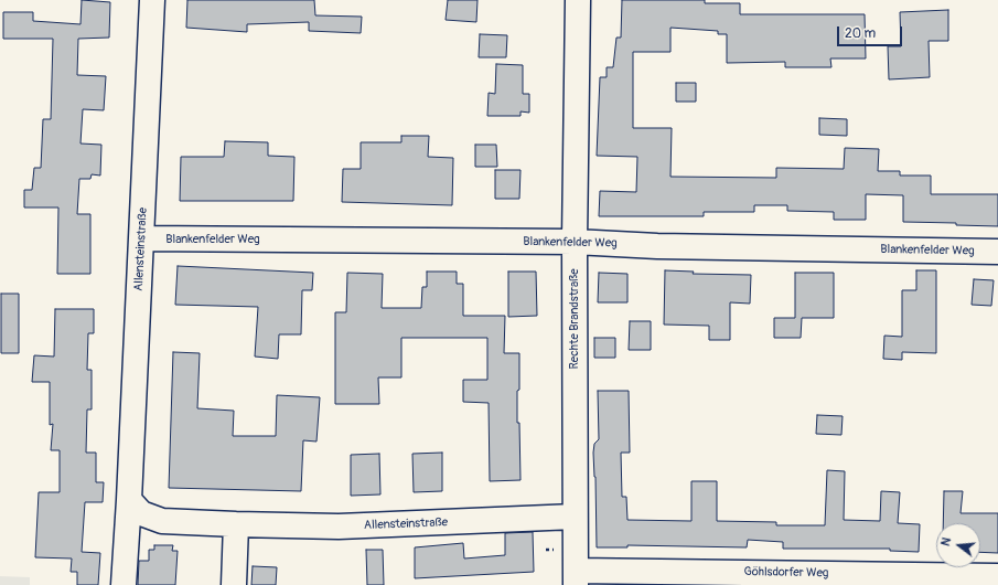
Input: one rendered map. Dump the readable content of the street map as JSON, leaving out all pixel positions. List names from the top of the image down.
{
  "streets": {
    "street": [
      "Blankenfelder Weg",
      "Allensteinstraße",
      "Rechte Brandstraße",
      "Göhlsdorfer Weg"
    ]
  },
  "crossings": [
    ["Blankenfelder Weg", "Allensteinstraße"],
    ["Blankenfelder Weg", "Rechte Brandstraße"],
    ["Allensteinstraße", "Rechte Brandstraße"],
    ["Rechte Brandstraße", "Göhlsdorfer Weg"]
  ],
  "scale_bar": "20 m",
  "north": "left"
}
